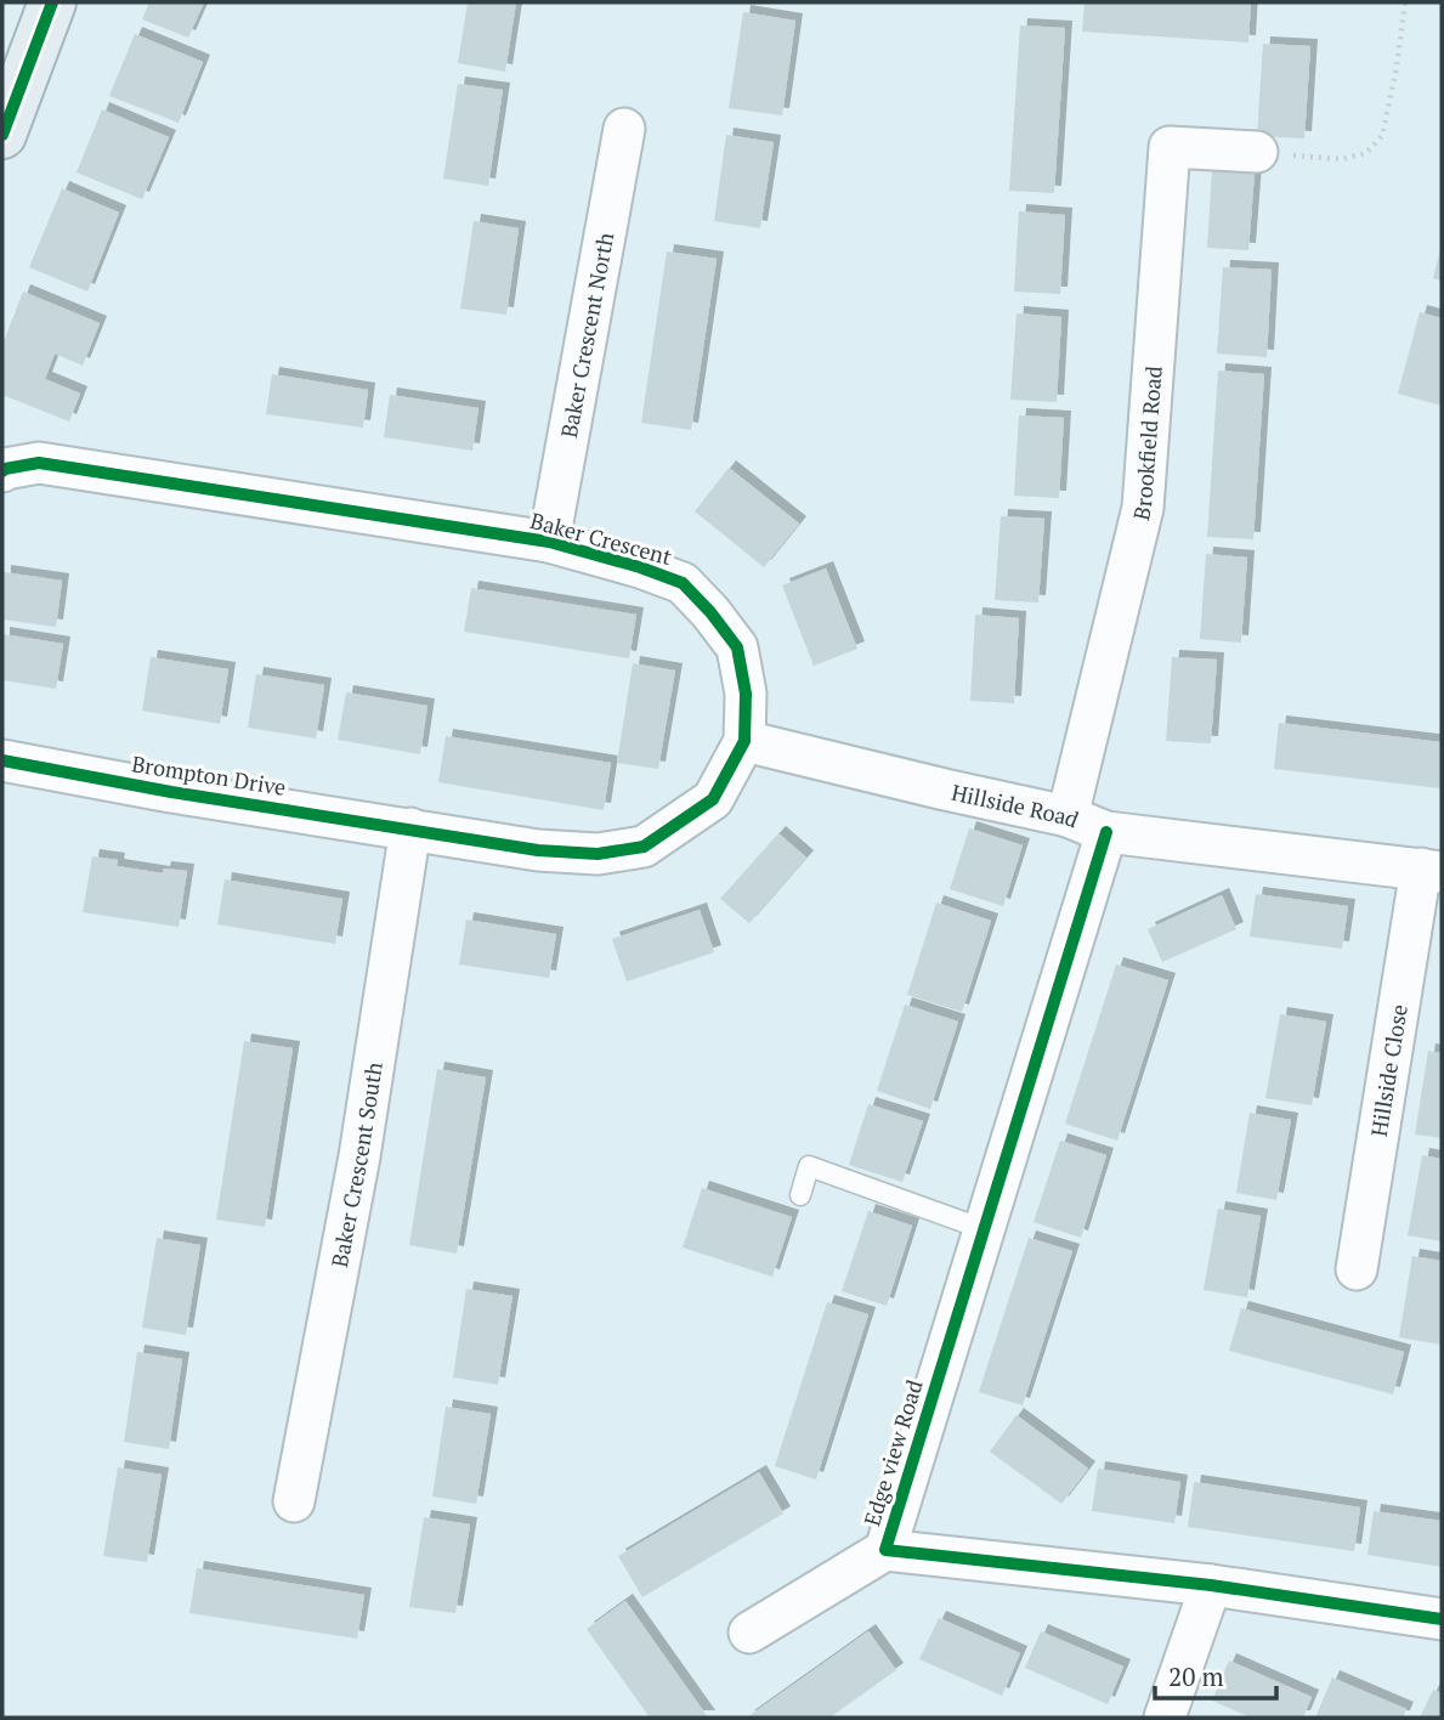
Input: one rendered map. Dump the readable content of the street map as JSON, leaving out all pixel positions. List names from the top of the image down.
{
  "streets": {
    "street": [
      "Baker Crescent North",
      "Brookfield Road",
      "Baker Crescent",
      "Brompton Drive",
      "Hillside Road",
      "Hillside Close",
      "Baker Crescent South",
      "Edge view Road"
    ]
  },
  "crossings": [
    ["Baker Crescent North", "Baker Crescent"],
    ["Brookfield Road", "Hillside Road"],
    ["Baker Crescent", "Brompton Drive"],
    ["Baker Crescent", "Hillside Road"],
    ["Baker Crescent", "Baker Crescent South"],
    ["Brompton Drive", "Baker Crescent South"],
    ["Hillside Road", "Hillside Close"],
    ["Hillside Road", "Edge view Road"]
  ],
  "scale_bar": "20 m"
}
